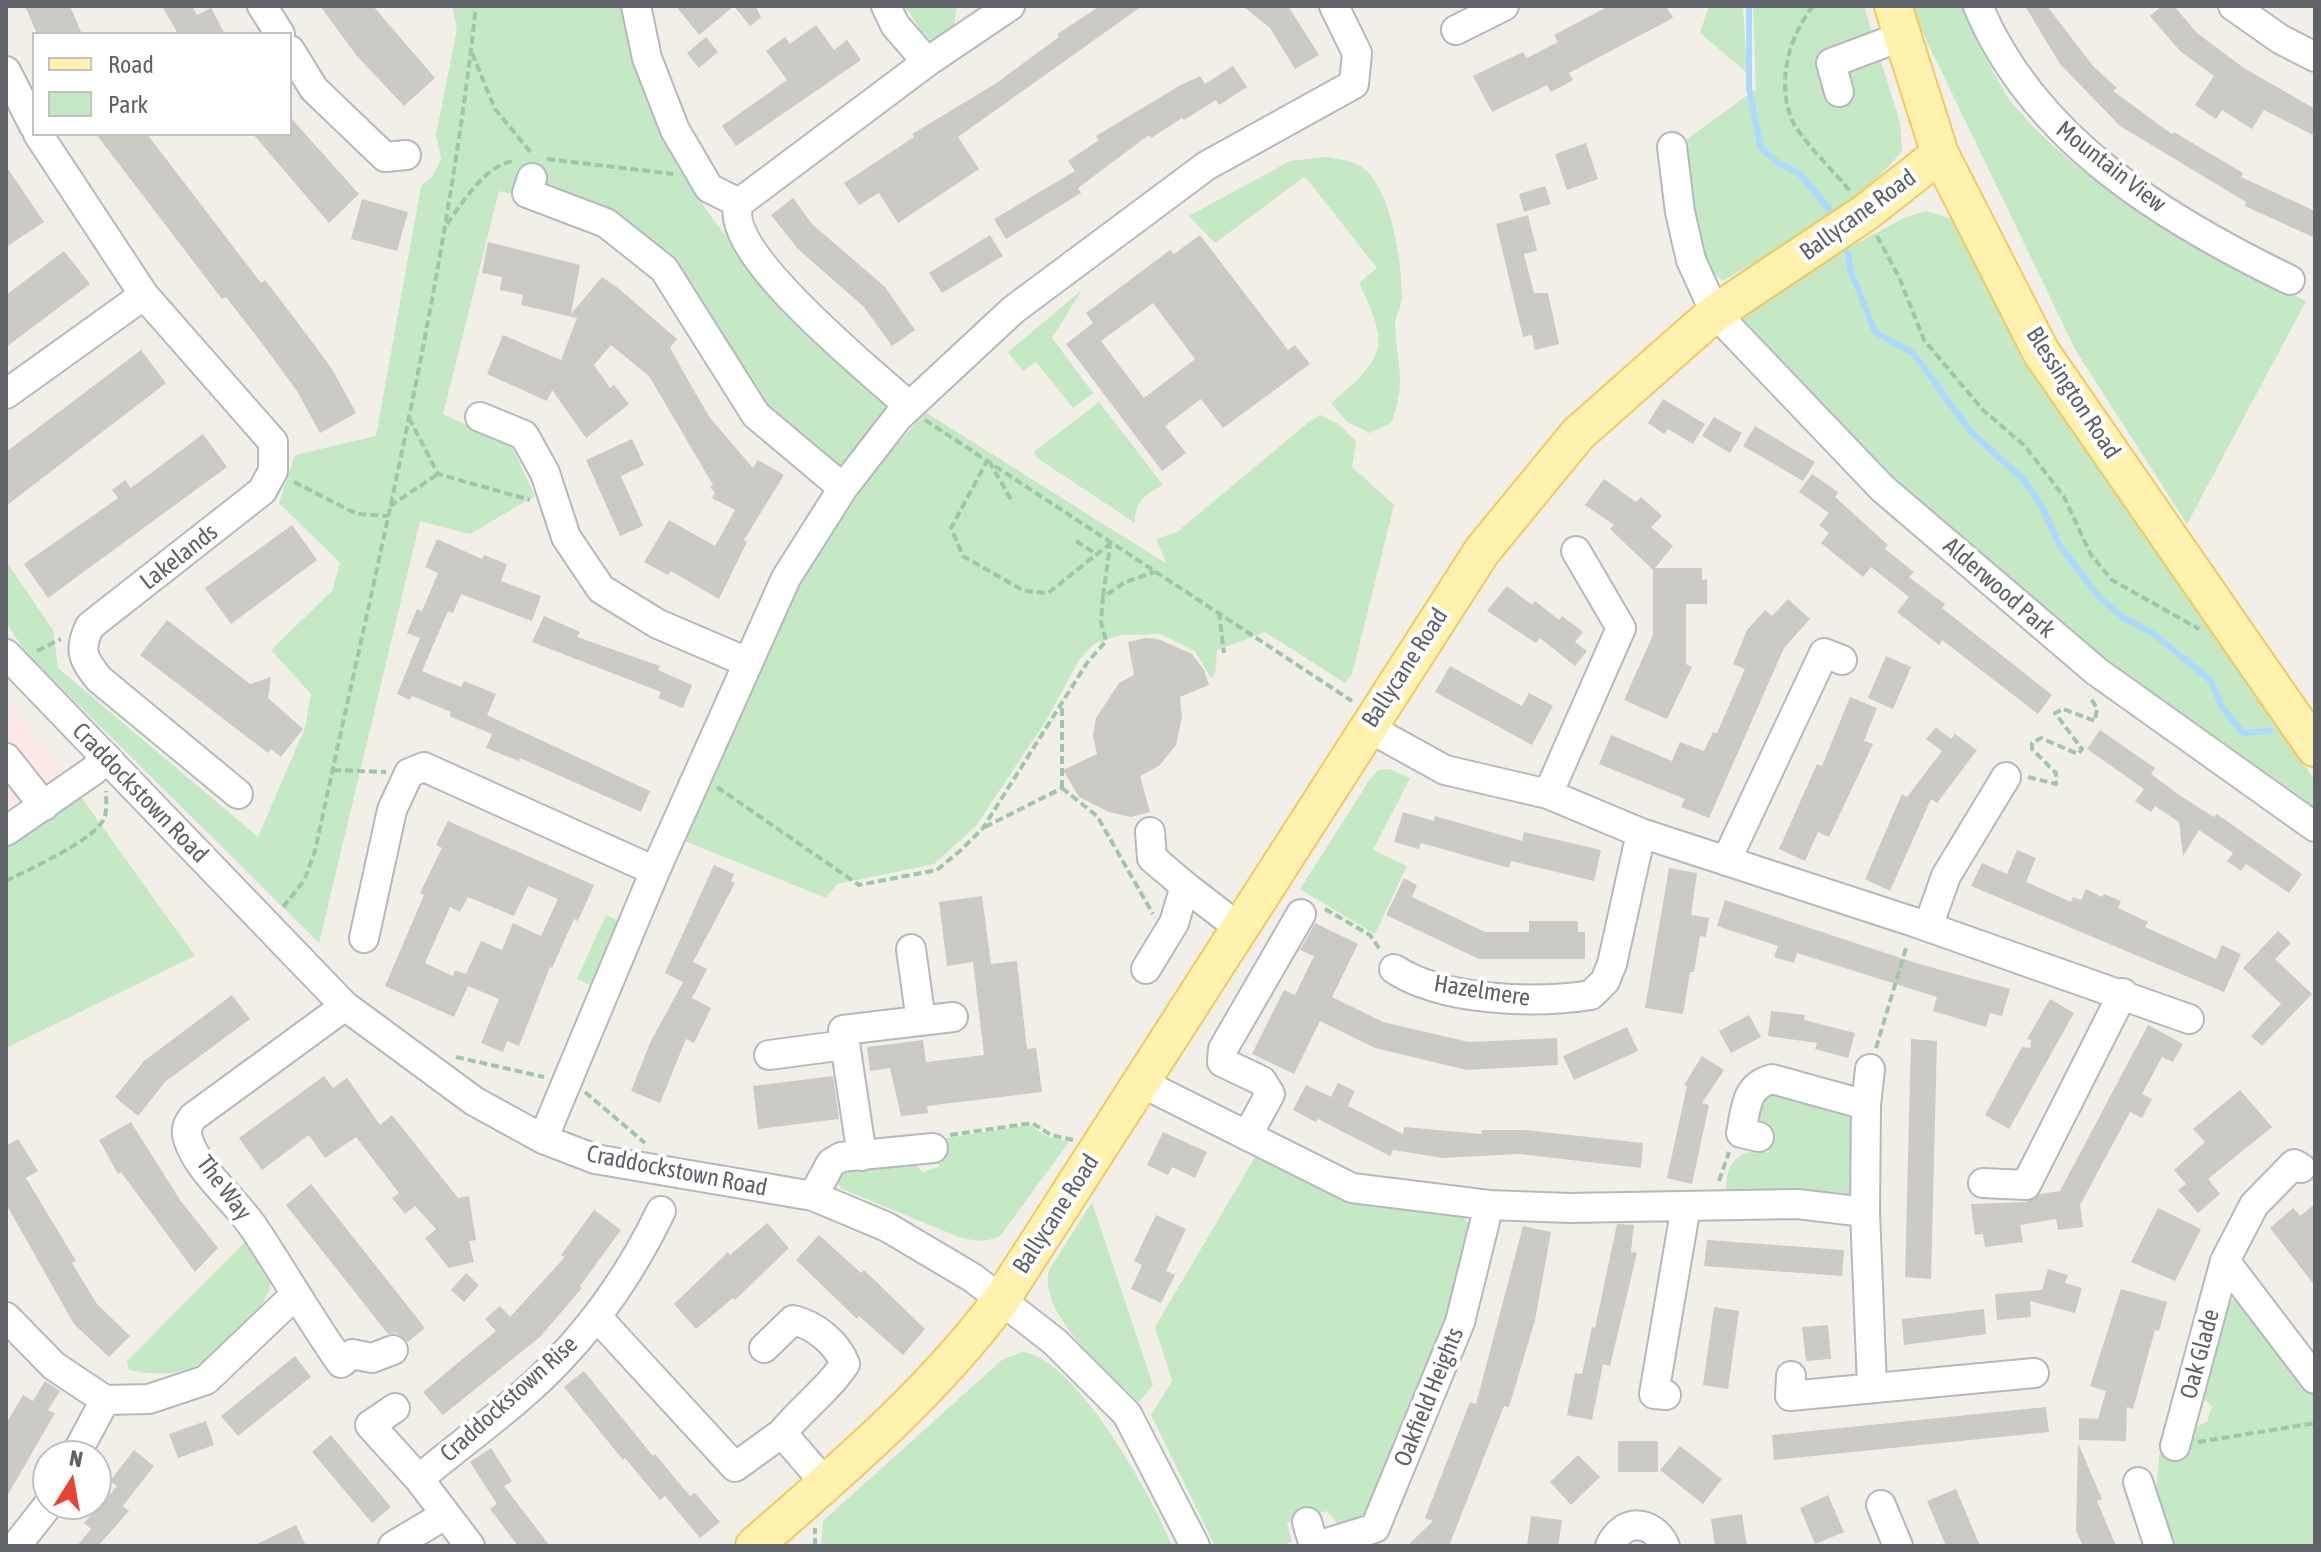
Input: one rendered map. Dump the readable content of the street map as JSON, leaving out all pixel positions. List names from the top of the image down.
{
  "streets": {
    "main road": ["Ballycane Road", "Blessington Road"],
    "street": [
      "Mountain View",
      "Lakelands",
      "Alderwood Park",
      "Craddockstown Road",
      "Hazelmere",
      "The Way",
      "Oak Glade",
      "Oakfield Heights",
      "Craddockstown Rise"
    ]
  },
  "crossings": [
    ["Ballycane Road", "Blessington Road"],
    ["Ballycane Road", "Alderwood Park"],
    ["Ballycane Road", "Craddockstown Road"],
    ["Craddockstown Road", "The Way"]
  ],
  "legend": ["Road", "Park"],
  "north": "top"
}
